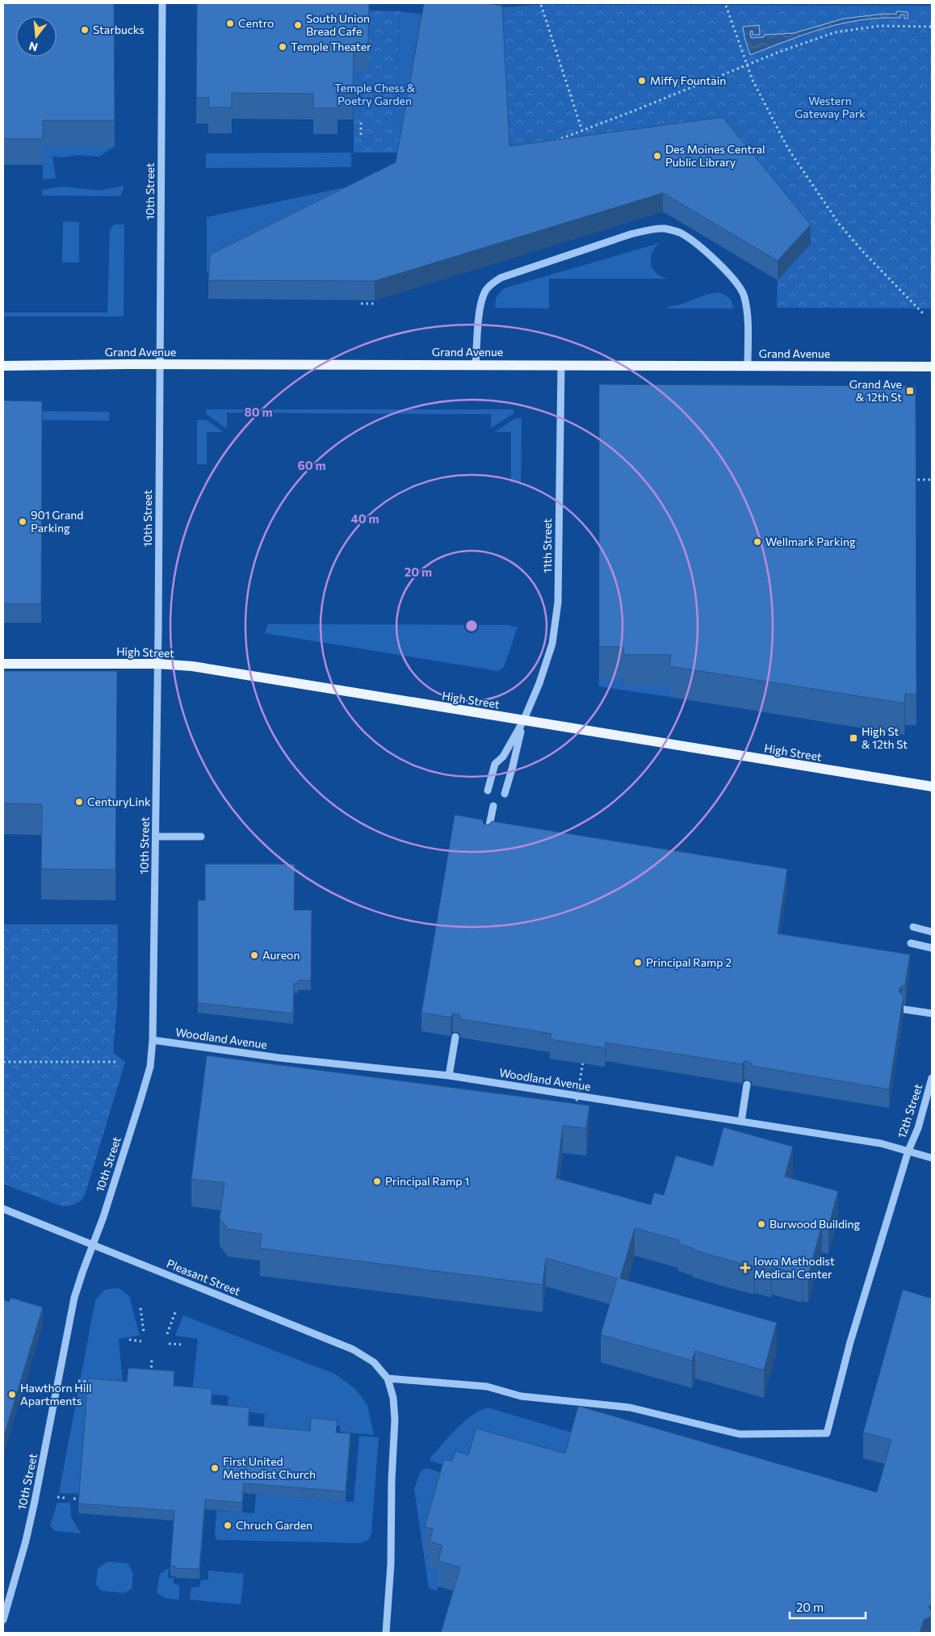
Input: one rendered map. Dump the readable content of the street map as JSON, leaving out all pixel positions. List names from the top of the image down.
{
  "streets": {
    "main road": ["Grand Avenue", "High Street"],
    "street": [
      "10th Street",
      "11th Street",
      "Woodland Avenue",
      "12th Street",
      "Pleasant Street"
    ]
  },
  "crossings": [
    ["10th Street", "Grand Avenue"],
    ["10th Street", "High Street"],
    ["10th Street", "Woodland Avenue"],
    ["10th Street", "Pleasant Street"],
    ["Grand Avenue", "11th Street"],
    ["11th Street", "High Street"],
    ["Woodland Avenue", "12th Street"],
    ["12th Street", "Pleasant Street"]
  ],
  "parks": ["Temple Chess & Poetry Garden", "Western Gateway Park"],
  "places": {
    "other": [
      "Centro",
      "South Union Bread Cafe",
      "Starbucks",
      "Temple Theater",
      "Miffy Fountain",
      "Des Moines Central Public Library",
      "901 Grand Parking",
      "Wellmark Parking",
      "CenturyLink",
      "Aureon",
      "Principal Ramp 2",
      "Principal Ramp 1",
      "Burwood Building",
      "Hawthorn Hill Apartments",
      "First United Methodist Church",
      "Chruch Garden"
    ],
    "transit": ["Grand Ave & 12th St", "High St & 12th St"],
    "health": ["Iowa Methodist Medical Center"]
  },
  "scale_bar": "20 m",
  "north": "bottom",
  "rings": [
    "80 m",
    "60 m",
    "40 m",
    "20 m"
  ]
}
